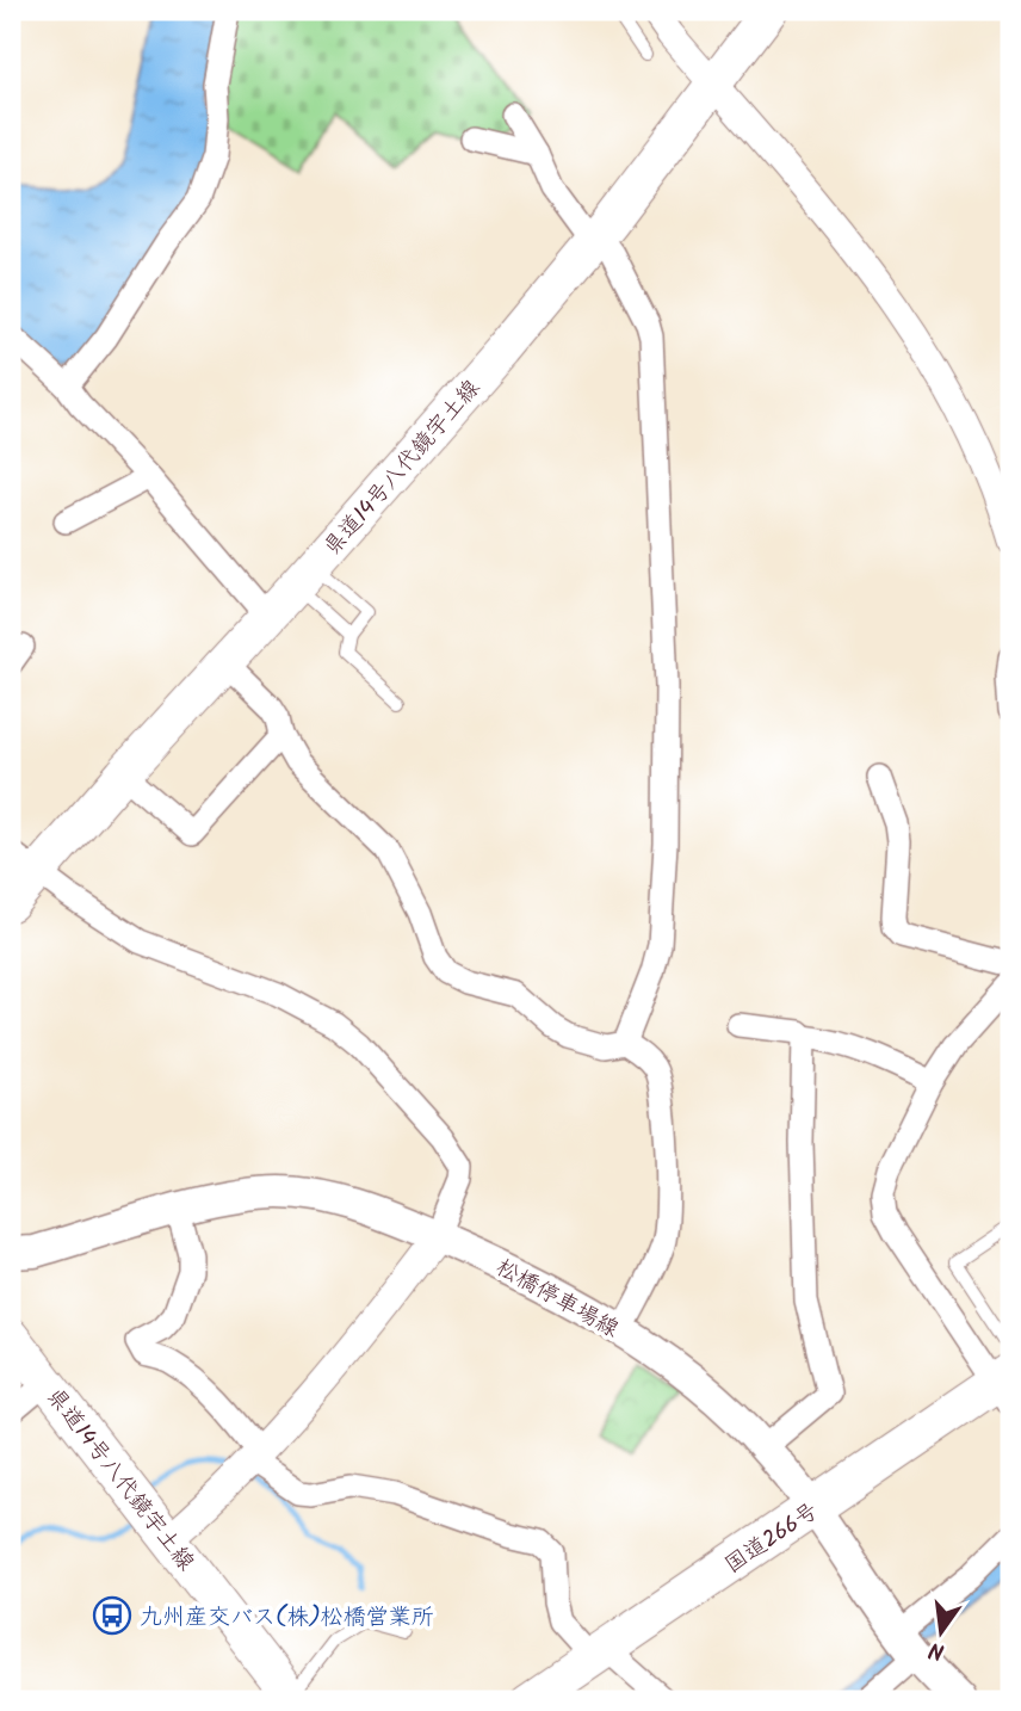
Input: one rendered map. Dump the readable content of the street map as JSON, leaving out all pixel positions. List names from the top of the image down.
{
  "streets": {
    "highway": ["国道266号"],
    "main road": ["県道14号八代鏡宇土線", "松橋停車場線"]
  },
  "crossings": [
    ["松橋停車場線", "国道266号"]
  ],
  "places": {
    "bus stop": ["九州産交バス(株)松橋営業所"]
  },
  "north": "bottom"
}
